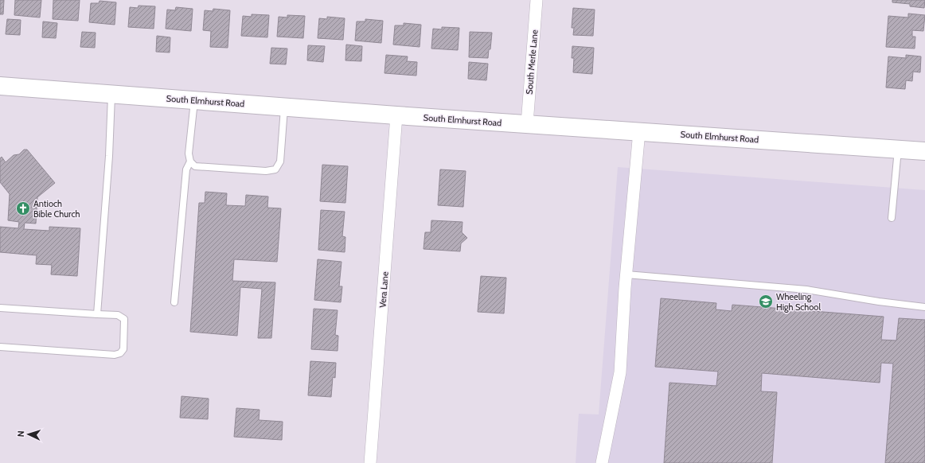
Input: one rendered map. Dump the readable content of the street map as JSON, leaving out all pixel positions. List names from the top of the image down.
{
  "streets": {
    "main road": ["South Elmhurst Road"],
    "street": ["South Merle Lane", "Vera Lane"]
  },
  "crossings": [
    ["South Merle Lane", "South Elmhurst Road"],
    ["South Elmhurst Road", "Vera Lane"]
  ],
  "places": {
    "church": ["Antioch Bible Church"],
    "school or university": ["Wheeling High School"]
  },
  "north": "left"
}
